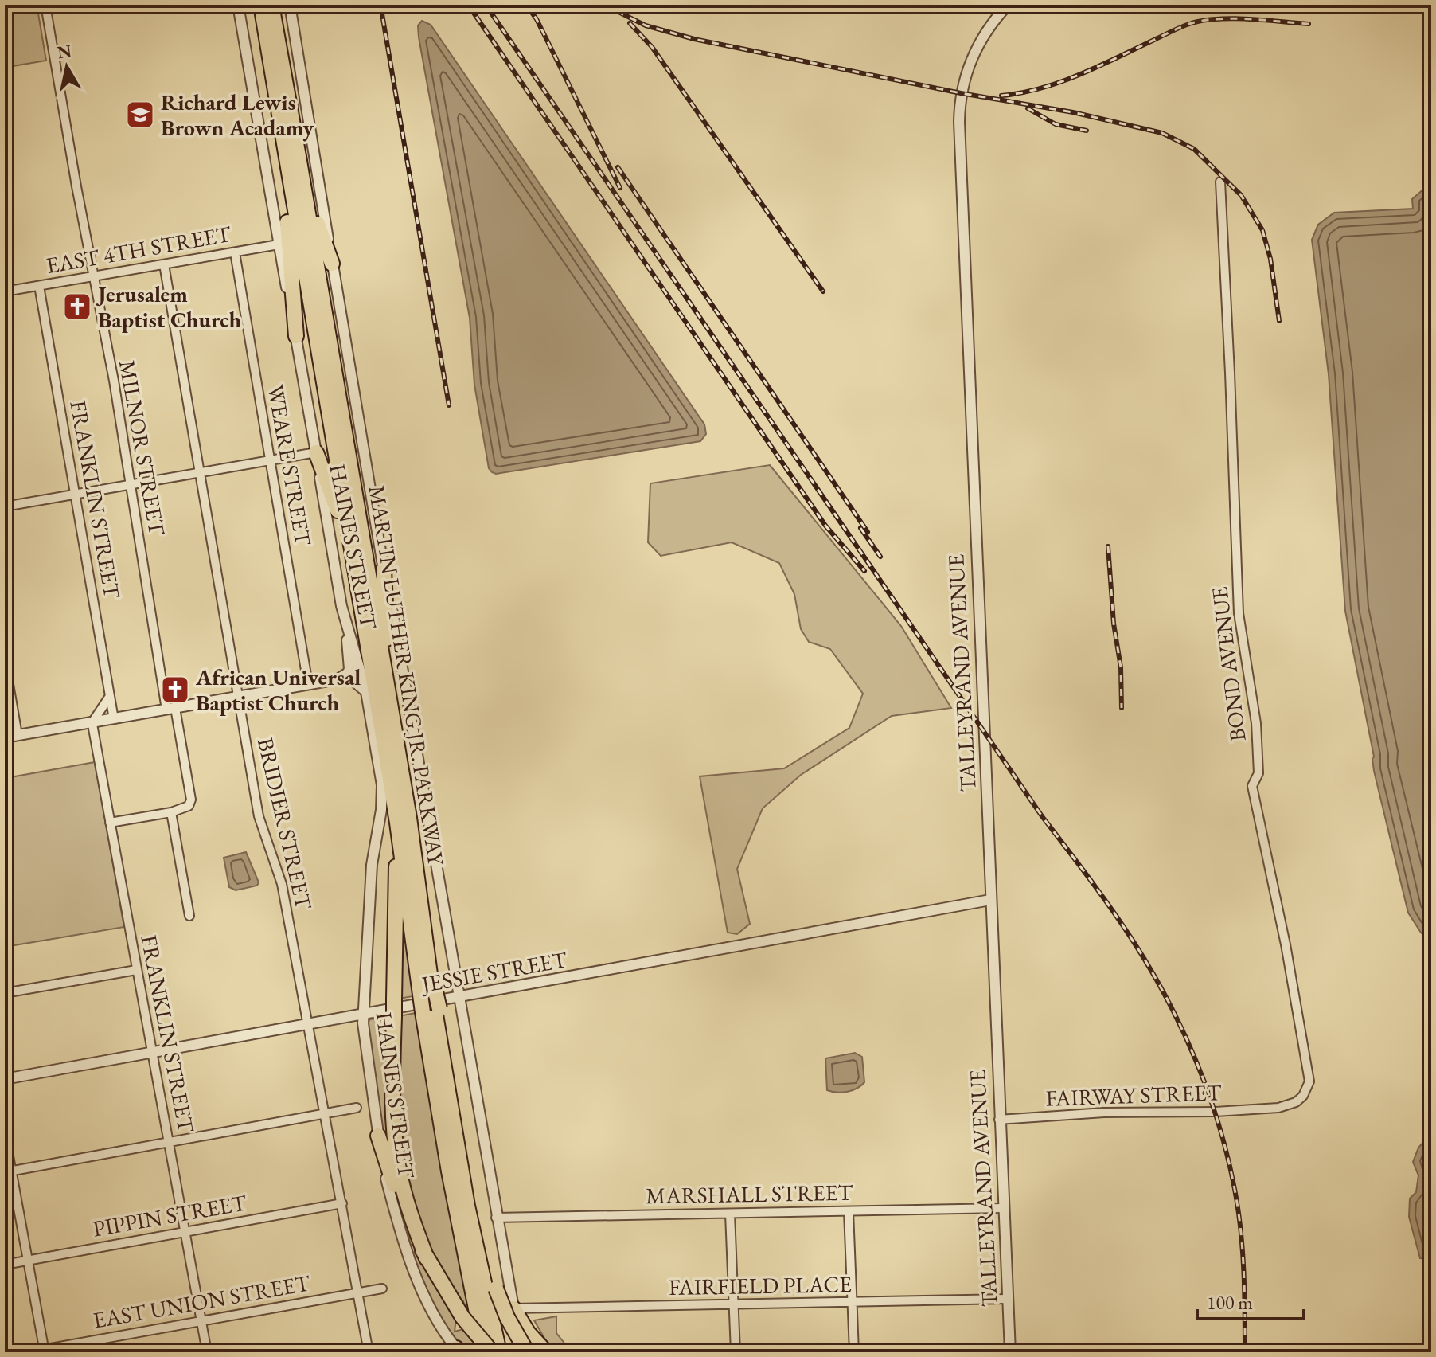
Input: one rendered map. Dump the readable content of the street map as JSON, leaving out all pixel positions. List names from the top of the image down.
{
  "streets": {
    "highway": ["MARTIN LUTHER KING JR. PARKWAY"],
    "street": [
      "EAST 4TH STREET",
      "MILNOR STREET",
      "WEARE STREET",
      "FRANKLIN STREET",
      "HAINES STREET",
      "BOND AVENUE",
      "TALLEYRAND AVENUE",
      "BRIDIER STREET",
      "JESSIE STREET",
      "FAIRWAY STREET",
      "MARSHALL STREET",
      "PIPPIN STREET",
      "FAIRFIELD PLACE",
      "EAST UNION STREET"
    ]
  },
  "crossings": [
    ["EAST 4TH STREET", "MILNOR STREET"],
    ["EAST 4TH STREET", "WEARE STREET"],
    ["EAST 4TH STREET", "FRANKLIN STREET"],
    ["EAST 4TH STREET", "HAINES STREET"],
    ["EAST 4TH STREET", "BRIDIER STREET"],
    ["FRANKLIN STREET", "JESSIE STREET"],
    ["FRANKLIN STREET", "PIPPIN STREET"],
    ["FRANKLIN STREET", "EAST UNION STREET"],
    ["HAINES STREET", "JESSIE STREET"],
    ["HAINES STREET", "MARSHALL STREET"],
    ["HAINES STREET", "FAIRFIELD PLACE"],
    ["BOND AVENUE", "FAIRWAY STREET"],
    ["TALLEYRAND AVENUE", "JESSIE STREET"],
    ["TALLEYRAND AVENUE", "FAIRWAY STREET"],
    ["TALLEYRAND AVENUE", "MARSHALL STREET"],
    ["TALLEYRAND AVENUE", "FAIRFIELD PLACE"],
    ["BRIDIER STREET", "JESSIE STREET"],
    ["BRIDIER STREET", "PIPPIN STREET"],
    ["BRIDIER STREET", "EAST UNION STREET"]
  ],
  "places": {
    "school or university": ["Richard Lewis Brown Acadamy"],
    "church": ["Jerusalem Baptist Church", "African Universal Baptist Church"]
  },
  "scale_bar": "100 m",
  "north": "top"
}
